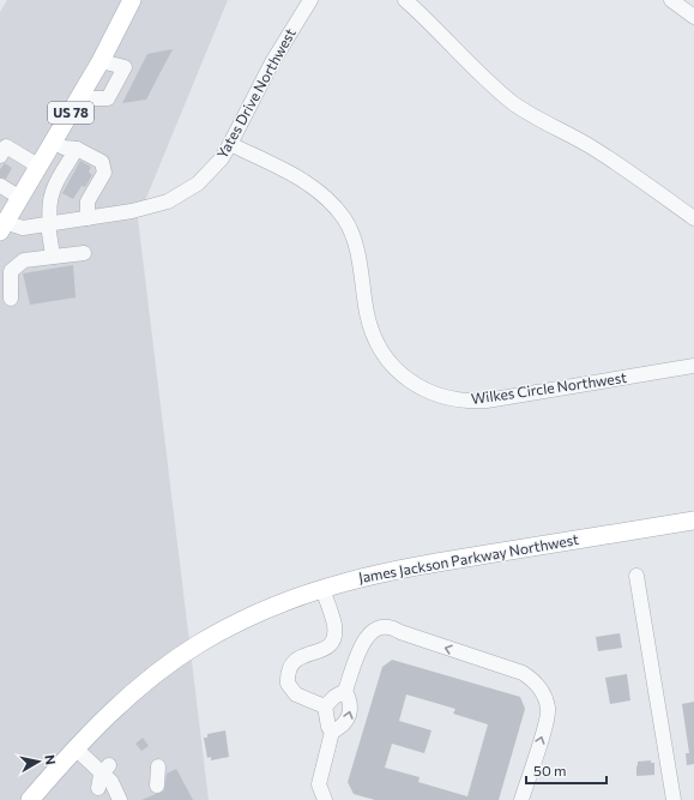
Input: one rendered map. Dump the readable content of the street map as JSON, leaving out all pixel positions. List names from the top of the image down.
{
  "streets": {
    "main road": ["US 78", "James Jackson Parkway Northwest"],
    "street": ["Yates Drive Northwest", "Wilkes Circle Northwest"]
  },
  "crossings": [
    ["Yates Drive Northwest", "US 78"],
    ["Yates Drive Northwest", "Wilkes Circle Northwest"]
  ],
  "scale_bar": "50 m",
  "north": "right"
}
